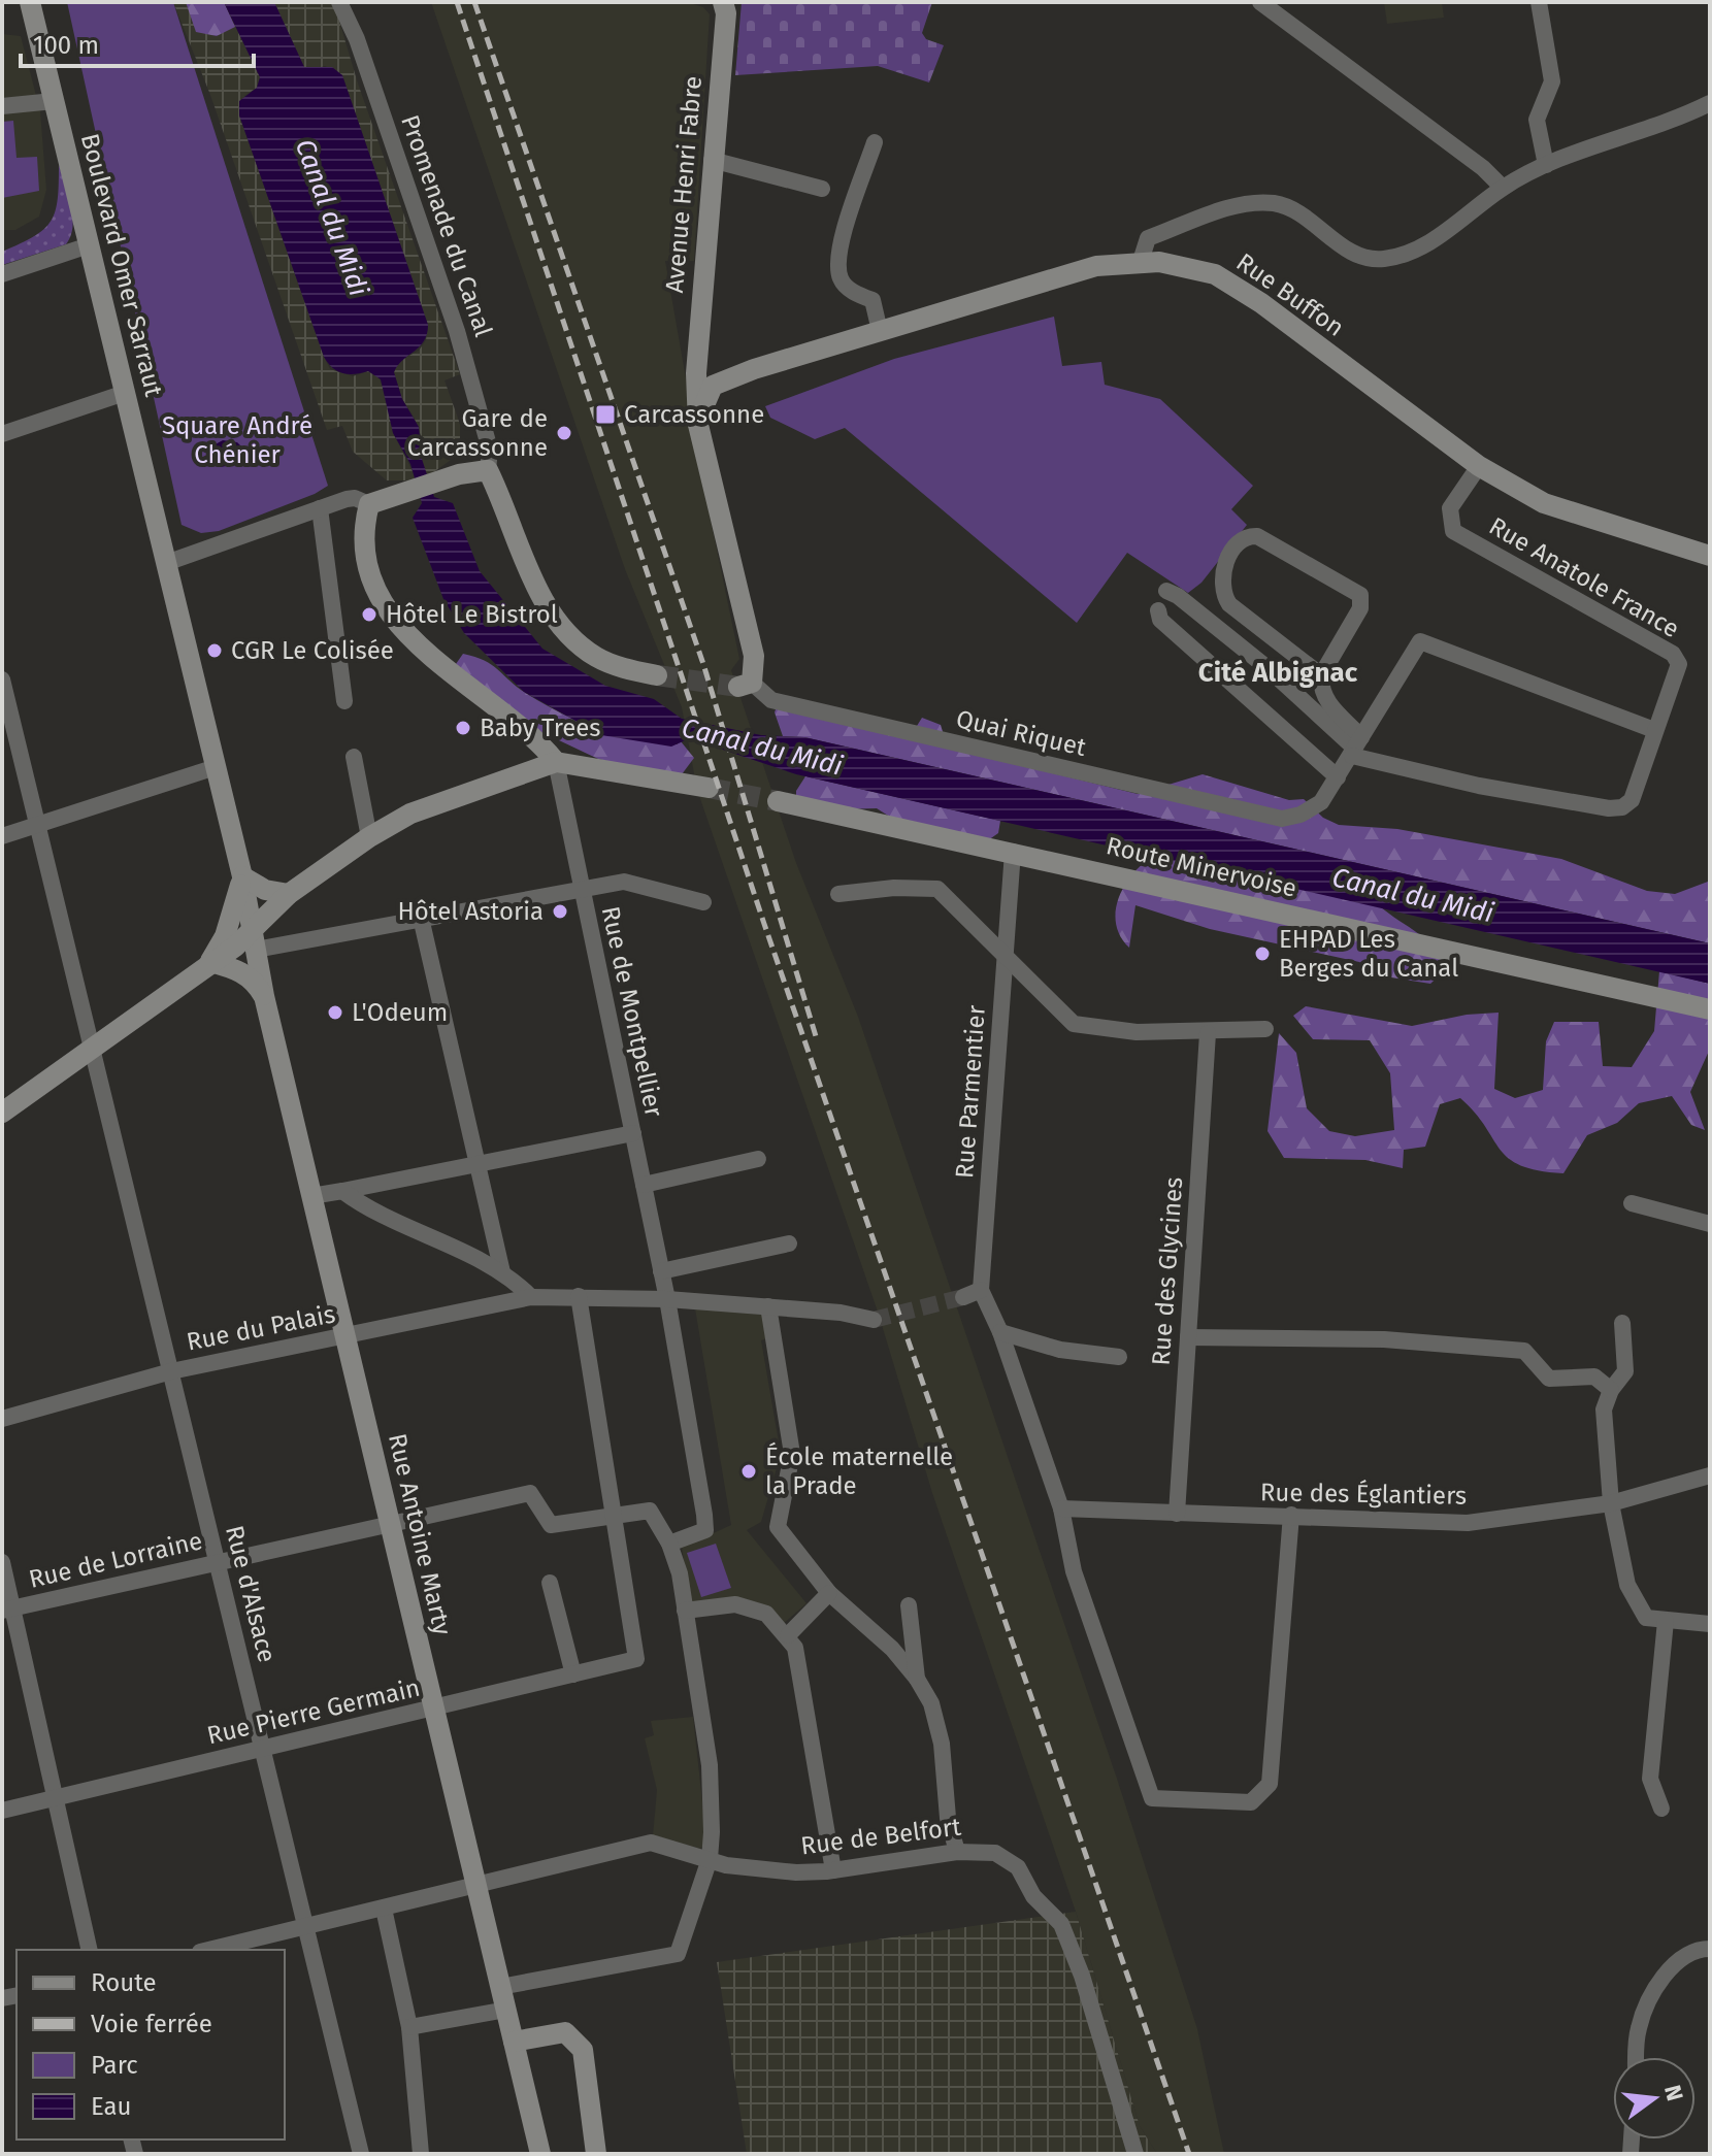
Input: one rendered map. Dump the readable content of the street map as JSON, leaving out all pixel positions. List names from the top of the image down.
{
  "streets": {
    "street": [
      "Avenue Henri Fabre",
      "Promenade du Canal",
      "Boulevard Omer Sarraut",
      "Rue Buffon",
      "Rue Anatole France",
      "Quai Riquet",
      "Route Minervoise",
      "Rue de Montpellier",
      "Rue Parmentier",
      "Rue des Glycines",
      "Rue du Palais",
      "Rue des Églantiers",
      "Rue Antoine Marty",
      "Rue de Lorraine",
      "Rue d'Alsace",
      "Rue Pierre Germain",
      "Rue de Belfort"
    ]
  },
  "crossings": [
    ["Avenue Henri Fabre", "Rue Buffon"],
    ["Boulevard Omer Sarraut", "Rue Antoine Marty"],
    ["Rue Buffon", "Rue Anatole France"],
    ["Route Minervoise", "Rue Parmentier"],
    ["Rue de Montpellier", "Rue du Palais"],
    ["Rue Parmentier", "Rue des Églantiers"],
    ["Rue des Glycines", "Rue des Églantiers"],
    ["Rue du Palais", "Rue Antoine Marty"],
    ["Rue du Palais", "Rue d'Alsace"],
    ["Rue Antoine Marty", "Rue de Lorraine"],
    ["Rue Antoine Marty", "Rue Pierre Germain"],
    ["Rue Antoine Marty", "Rue de Belfort"],
    ["Rue de Lorraine", "Rue d'Alsace"],
    ["Rue de Lorraine", "Rue Pierre Germain"],
    ["Rue d'Alsace", "Rue Pierre Germain"],
    ["Rue d'Alsace", "Rue de Belfort"]
  ],
  "districts": ["Cité Albignac"],
  "water": ["Canal du Midi"],
  "parks": ["Square André Chénier"],
  "places": {
    "transit": ["Carcassonne"],
    "other": [
      "Gare de Carcassonne",
      "Hôtel Le Bistrol",
      "CGR Le Colisée",
      "Baby Trees",
      "Hôtel Astoria",
      "EHPAD Les Berges du Canal",
      "L'Odeum",
      "École maternelle la Prade"
    ]
  },
  "legend": [
    "Route",
    "Voie ferrée",
    "Parc",
    "Eau"
  ],
  "scale_bar": "100 m",
  "north": "right"
}
